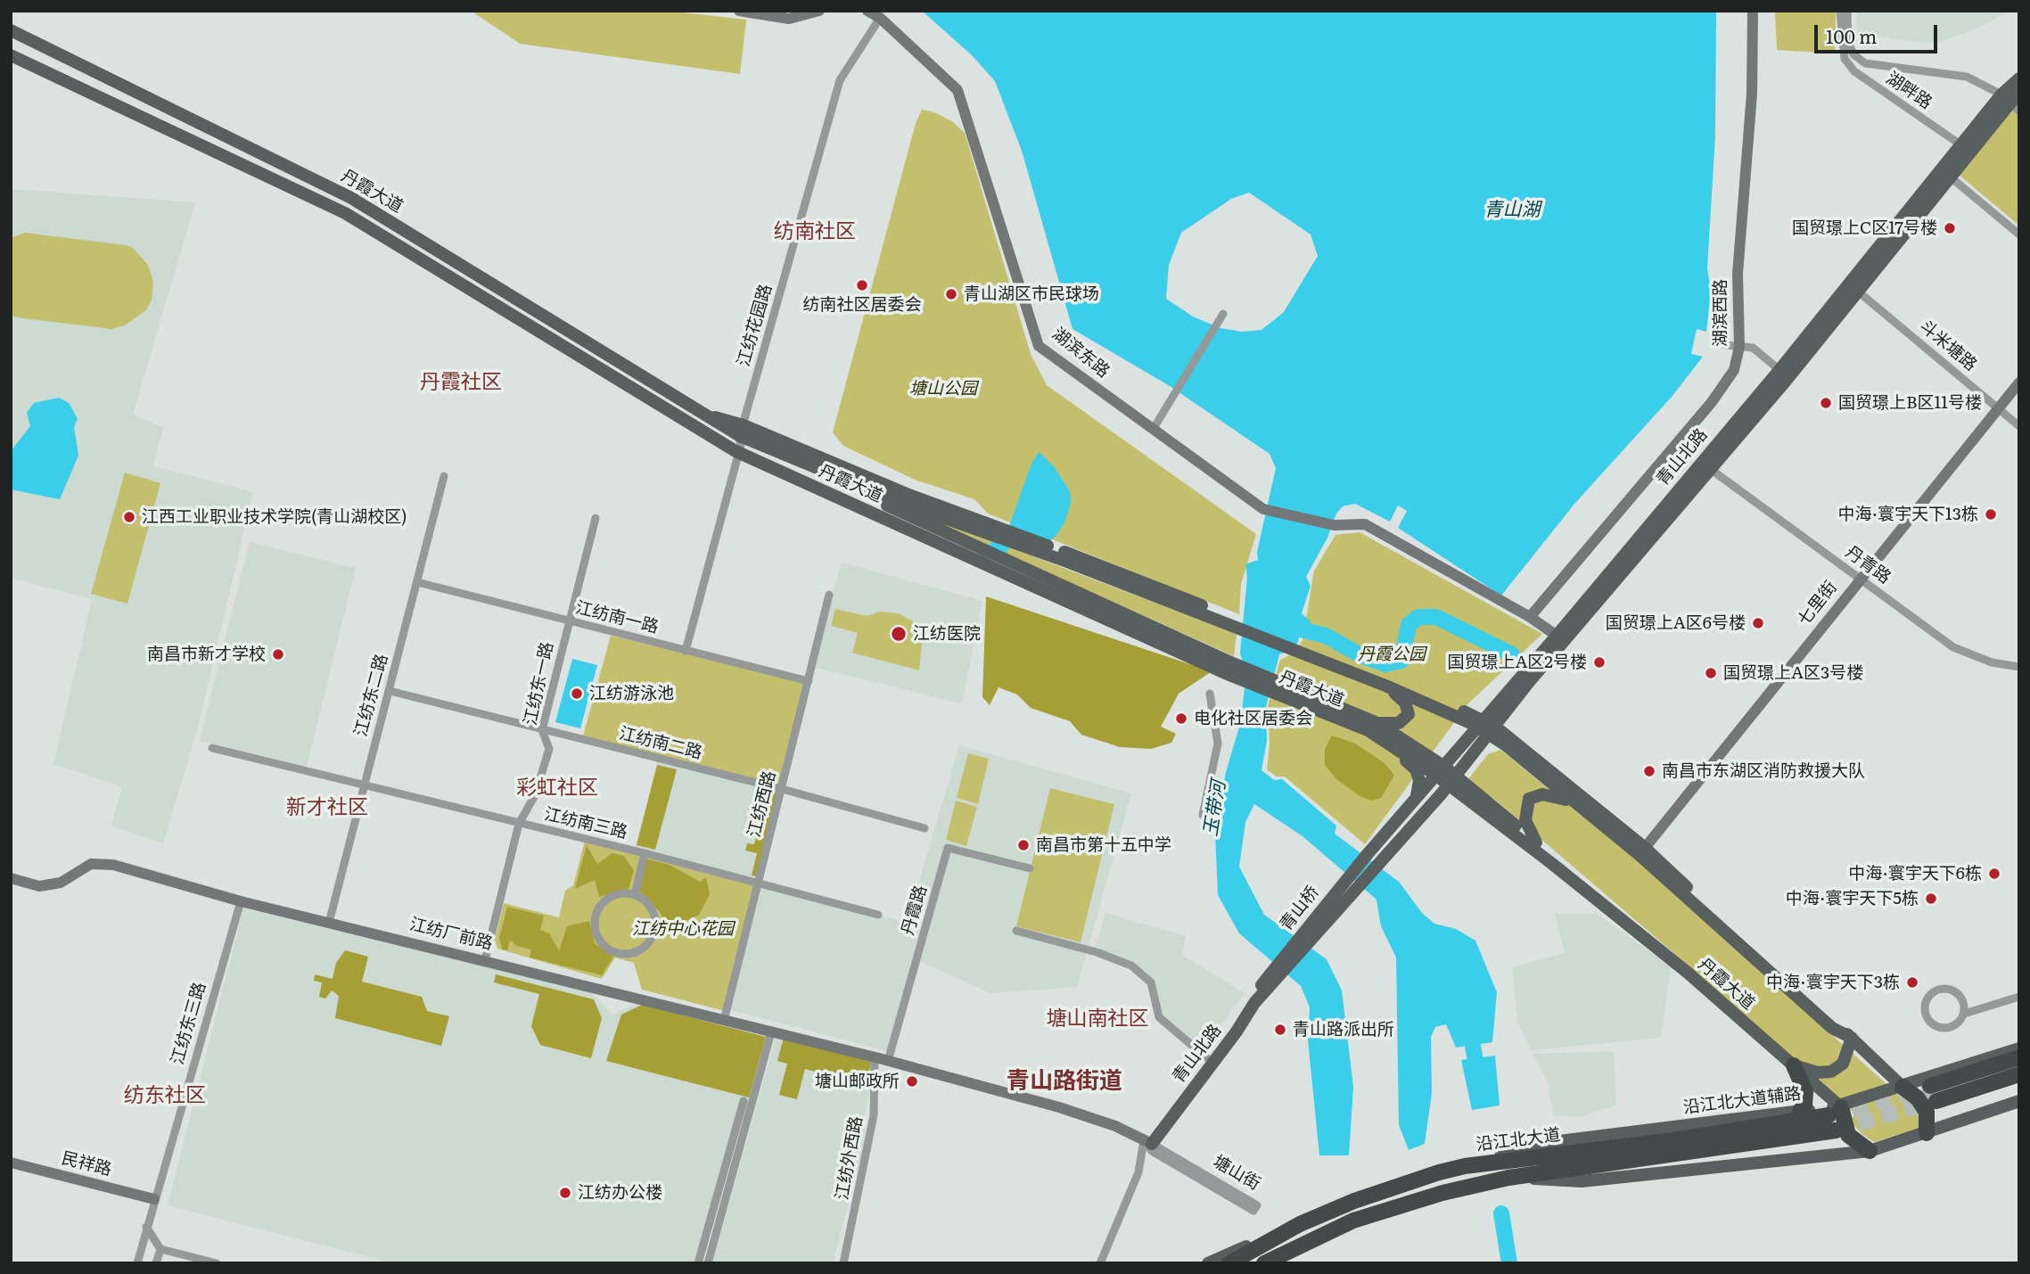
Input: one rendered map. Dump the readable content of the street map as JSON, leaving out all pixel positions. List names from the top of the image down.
{
  "streets": {
    "highway": ["沿江北大道"],
    "main road": [
      "丹霞大道",
      "青山北路",
      "青山桥",
      "沿江北大道辅路"
    ],
    "street": [
      "湖畔路",
      "湖滨西路",
      "江纺花园路",
      "斗米塘路",
      "湖滨东路",
      "丹青路",
      "七里街",
      "江纺南一路",
      "江纺东一路",
      "江纺东二路",
      "江纺南二路",
      "江纺西路",
      "江纺南三路",
      "丹霞路",
      "江纺厂前路",
      "江纺东三路",
      "江纺外西路",
      "民祥路",
      "塘山街"
    ]
  },
  "crossings": [
    ["湖畔路", "青山北路"],
    ["丹霞大道", "江纺花园路"],
    ["丹霞大道", "青山北路"],
    ["丹霞大道", "七里街"],
    ["丹霞大道", "沿江北大道辅路"],
    ["丹霞大道", "沿江北大道"],
    ["湖滨西路", "湖滨东路"],
    ["江纺花园路", "湖滨东路"],
    ["江纺花园路", "江纺南一路"],
    ["斗米塘路", "青山北路"],
    ["斗米塘路", "七里街"],
    ["青山北路", "丹青路"],
    ["青山北路", "青山桥"],
    ["青山北路", "塘山街"],
    ["丹青路", "七里街"],
    ["江纺南一路", "江纺东一路"],
    ["江纺南一路", "江纺东二路"],
    ["江纺南一路", "江纺西路"],
    ["江纺东一路", "江纺南二路"],
    ["江纺东一路", "江纺南三路"],
    ["江纺东一路", "江纺厂前路"],
    ["江纺东二路", "江纺南二路"],
    ["江纺东二路", "江纺南三路"],
    ["江纺东二路", "江纺厂前路"],
    ["江纺南二路", "江纺西路"],
    ["江纺西路", "江纺南三路"],
    ["江纺西路", "江纺厂前路"],
    ["丹霞路", "江纺厂前路"],
    ["丹霞路", "江纺外西路"],
    ["丹霞路", "塘山街"],
    ["江纺厂前路", "江纺东三路"],
    ["江纺厂前路", "江纺外西路"],
    ["江纺厂前路", "塘山街"],
    ["江纺东三路", "民祥路"],
    ["沿江北大道辅路", "沿江北大道"],
    ["江纺外西路", "塘山街"]
  ],
  "districts": [
    "纺南社区",
    "丹霞社区",
    "彩虹社区",
    "新才社区",
    "塘山南社区",
    "青山路街道",
    "纺东社区"
  ],
  "water": ["青山湖", "玉带河"],
  "parks": ["塘山公园", "丹霞公园", "江纺中心花园"],
  "places": [
    "国贸璟上C区17号楼",
    "纺南社区居委会",
    "青山湖区市民球场",
    "国贸璟上B区11号楼",
    "中海·寰宇天下13栋",
    "江西工业职业技术学院(青山湖校区)",
    "国贸璟上A区6号楼",
    "江纺医院",
    "南昌市新才学校",
    "国贸璟上A区2号楼",
    "国贸璟上A区3号楼",
    "江纺游泳池",
    "电化社区居委会",
    "南昌市东湖区消防救援大队",
    "南昌市第十五中学",
    "中海·寰宇天下6栋",
    "中海·寰宇天下5栋",
    "中海·寰宇天下3栋",
    "青山路派出所",
    "塘山邮政所",
    "江纺办公楼"
  ],
  "scale_bar": "100 m"
}
